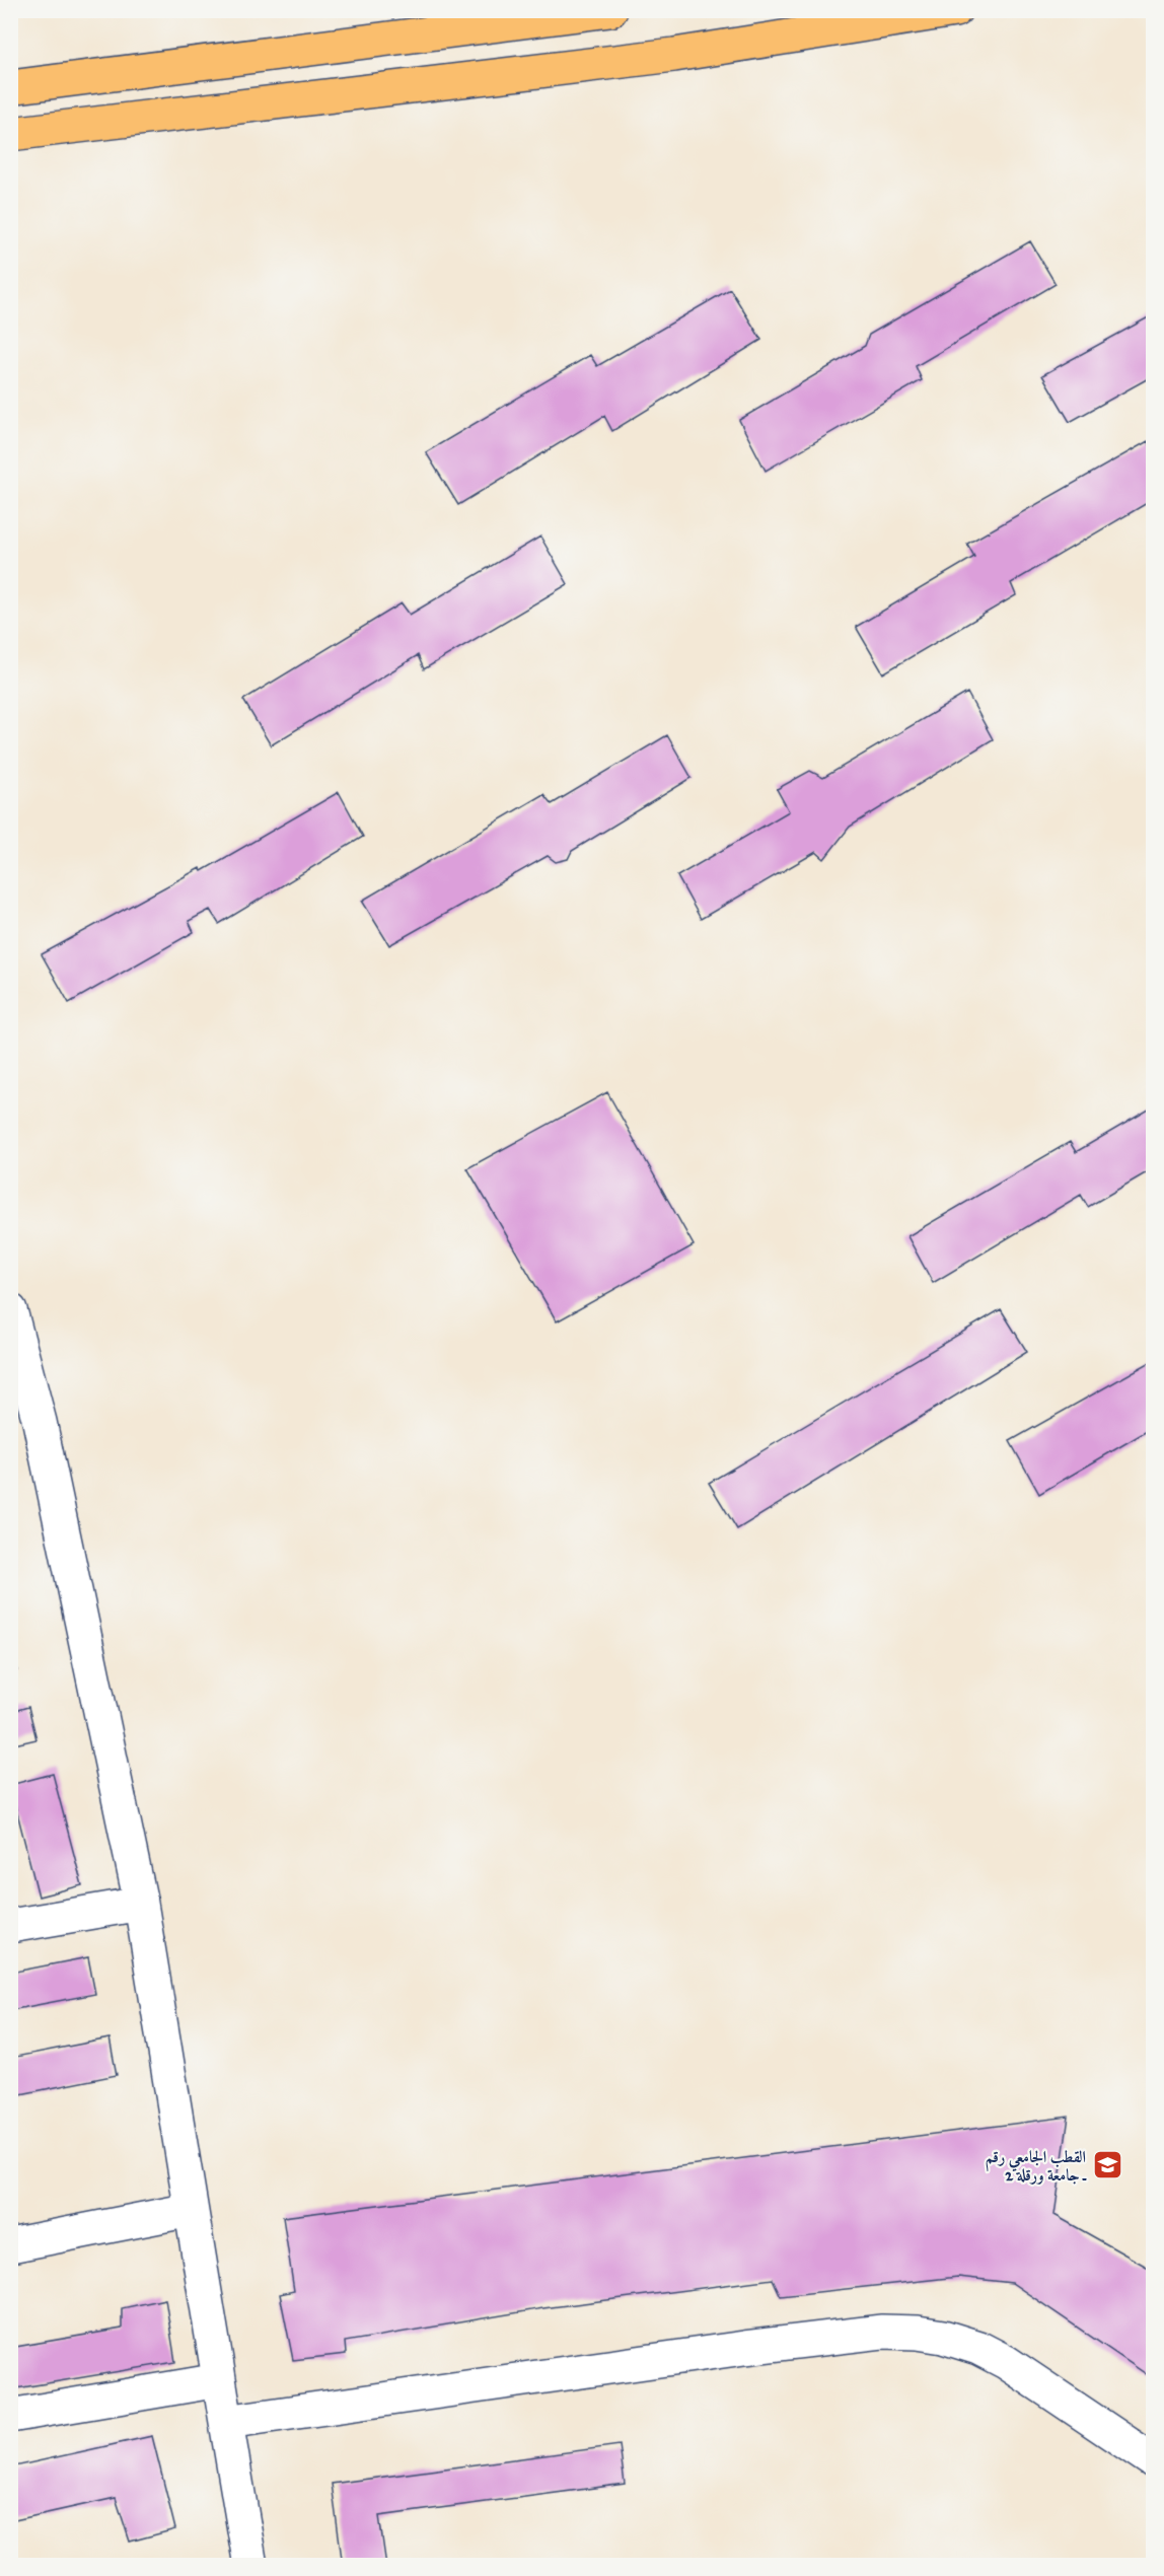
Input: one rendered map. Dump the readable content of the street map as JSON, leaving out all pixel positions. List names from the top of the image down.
{
  "places": {
    "school or university": ["القطب الجامعي رقم 2 ـ جامعة ورقلة"]
  }
}
